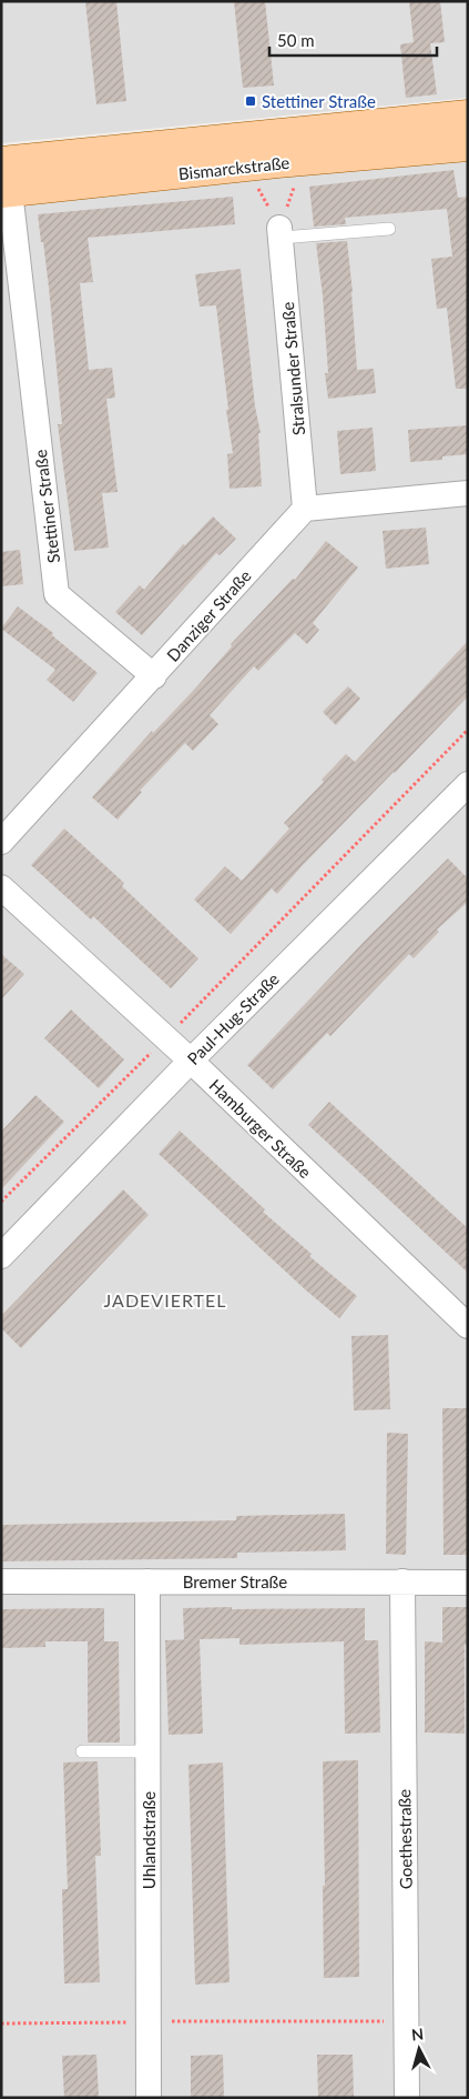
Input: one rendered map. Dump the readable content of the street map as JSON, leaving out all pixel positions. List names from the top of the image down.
{
  "streets": {
    "main road": ["Bismarckstraße"],
    "street": [
      "Stralsunder Straße",
      "Stettiner Straße",
      "Danziger Straße",
      "Paul-Hug-Straße",
      "Hamburger Straße",
      "Bremer Straße",
      "Goethestraße",
      "Uhlandstraße"
    ]
  },
  "crossings": [
    ["Bismarckstraße", "Stettiner Straße"],
    ["Stralsunder Straße", "Danziger Straße"],
    ["Stettiner Straße", "Danziger Straße"],
    ["Paul-Hug-Straße", "Hamburger Straße"],
    ["Bremer Straße", "Goethestraße"],
    ["Bremer Straße", "Uhlandstraße"]
  ],
  "districts": ["JADEVIERTEL"],
  "places": {
    "transit": ["Stettiner Straße"]
  },
  "scale_bar": "50 m",
  "north": "top"
}
